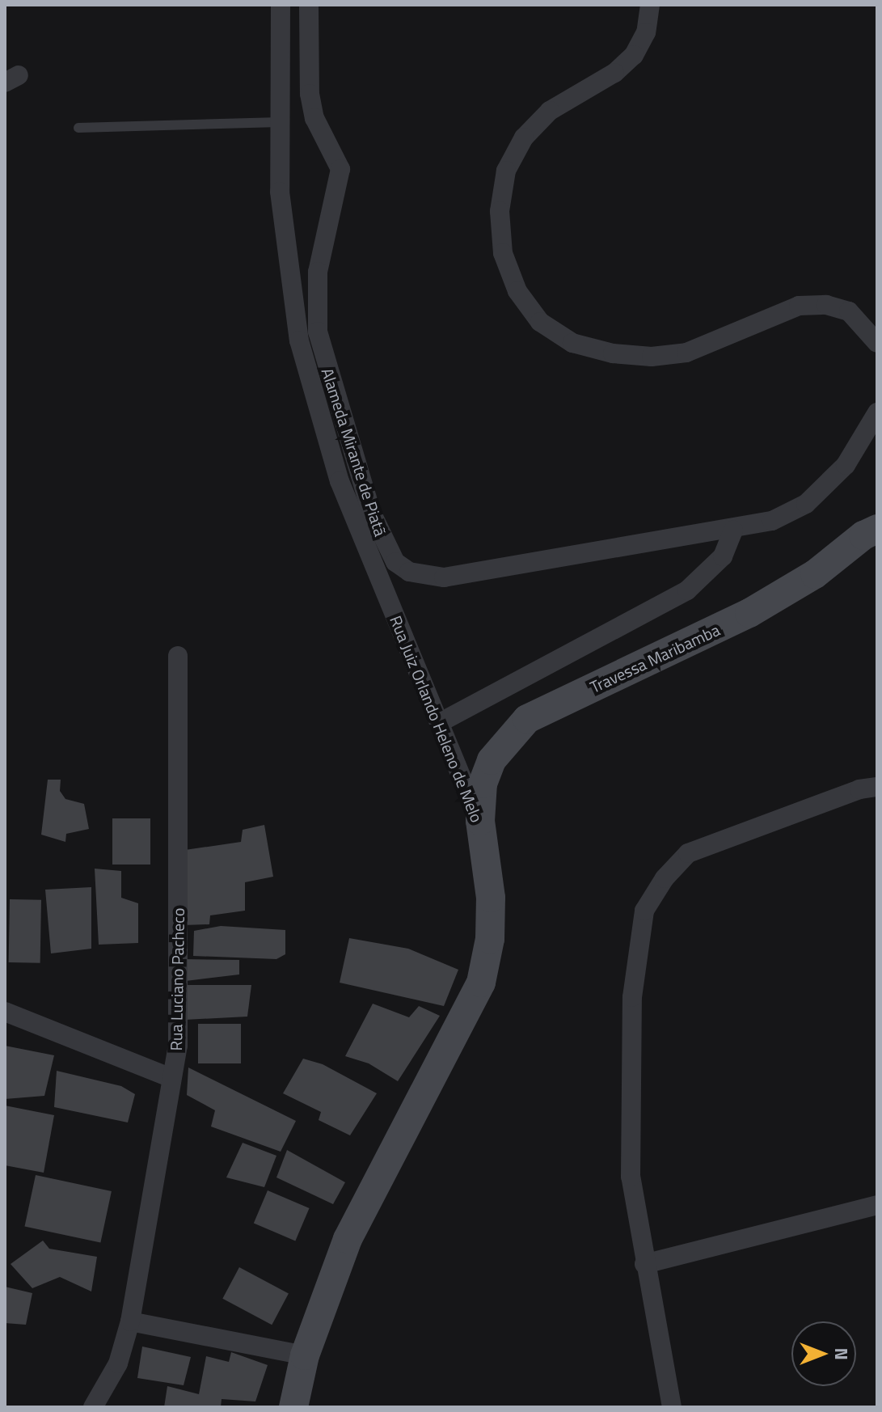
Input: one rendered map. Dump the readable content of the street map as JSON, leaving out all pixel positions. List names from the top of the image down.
{
  "streets": {
    "main road": ["Travessa Maribamba", "Rua Juiz Orlando Heleno de Melo"],
    "street": ["Alameda Mirante de Piatã", "Rua Luciano Pacheco"]
  },
  "crossings": [
    ["Travessa Maribamba", "Rua Juiz Orlando Heleno de Melo"]
  ],
  "north": "right"
}
